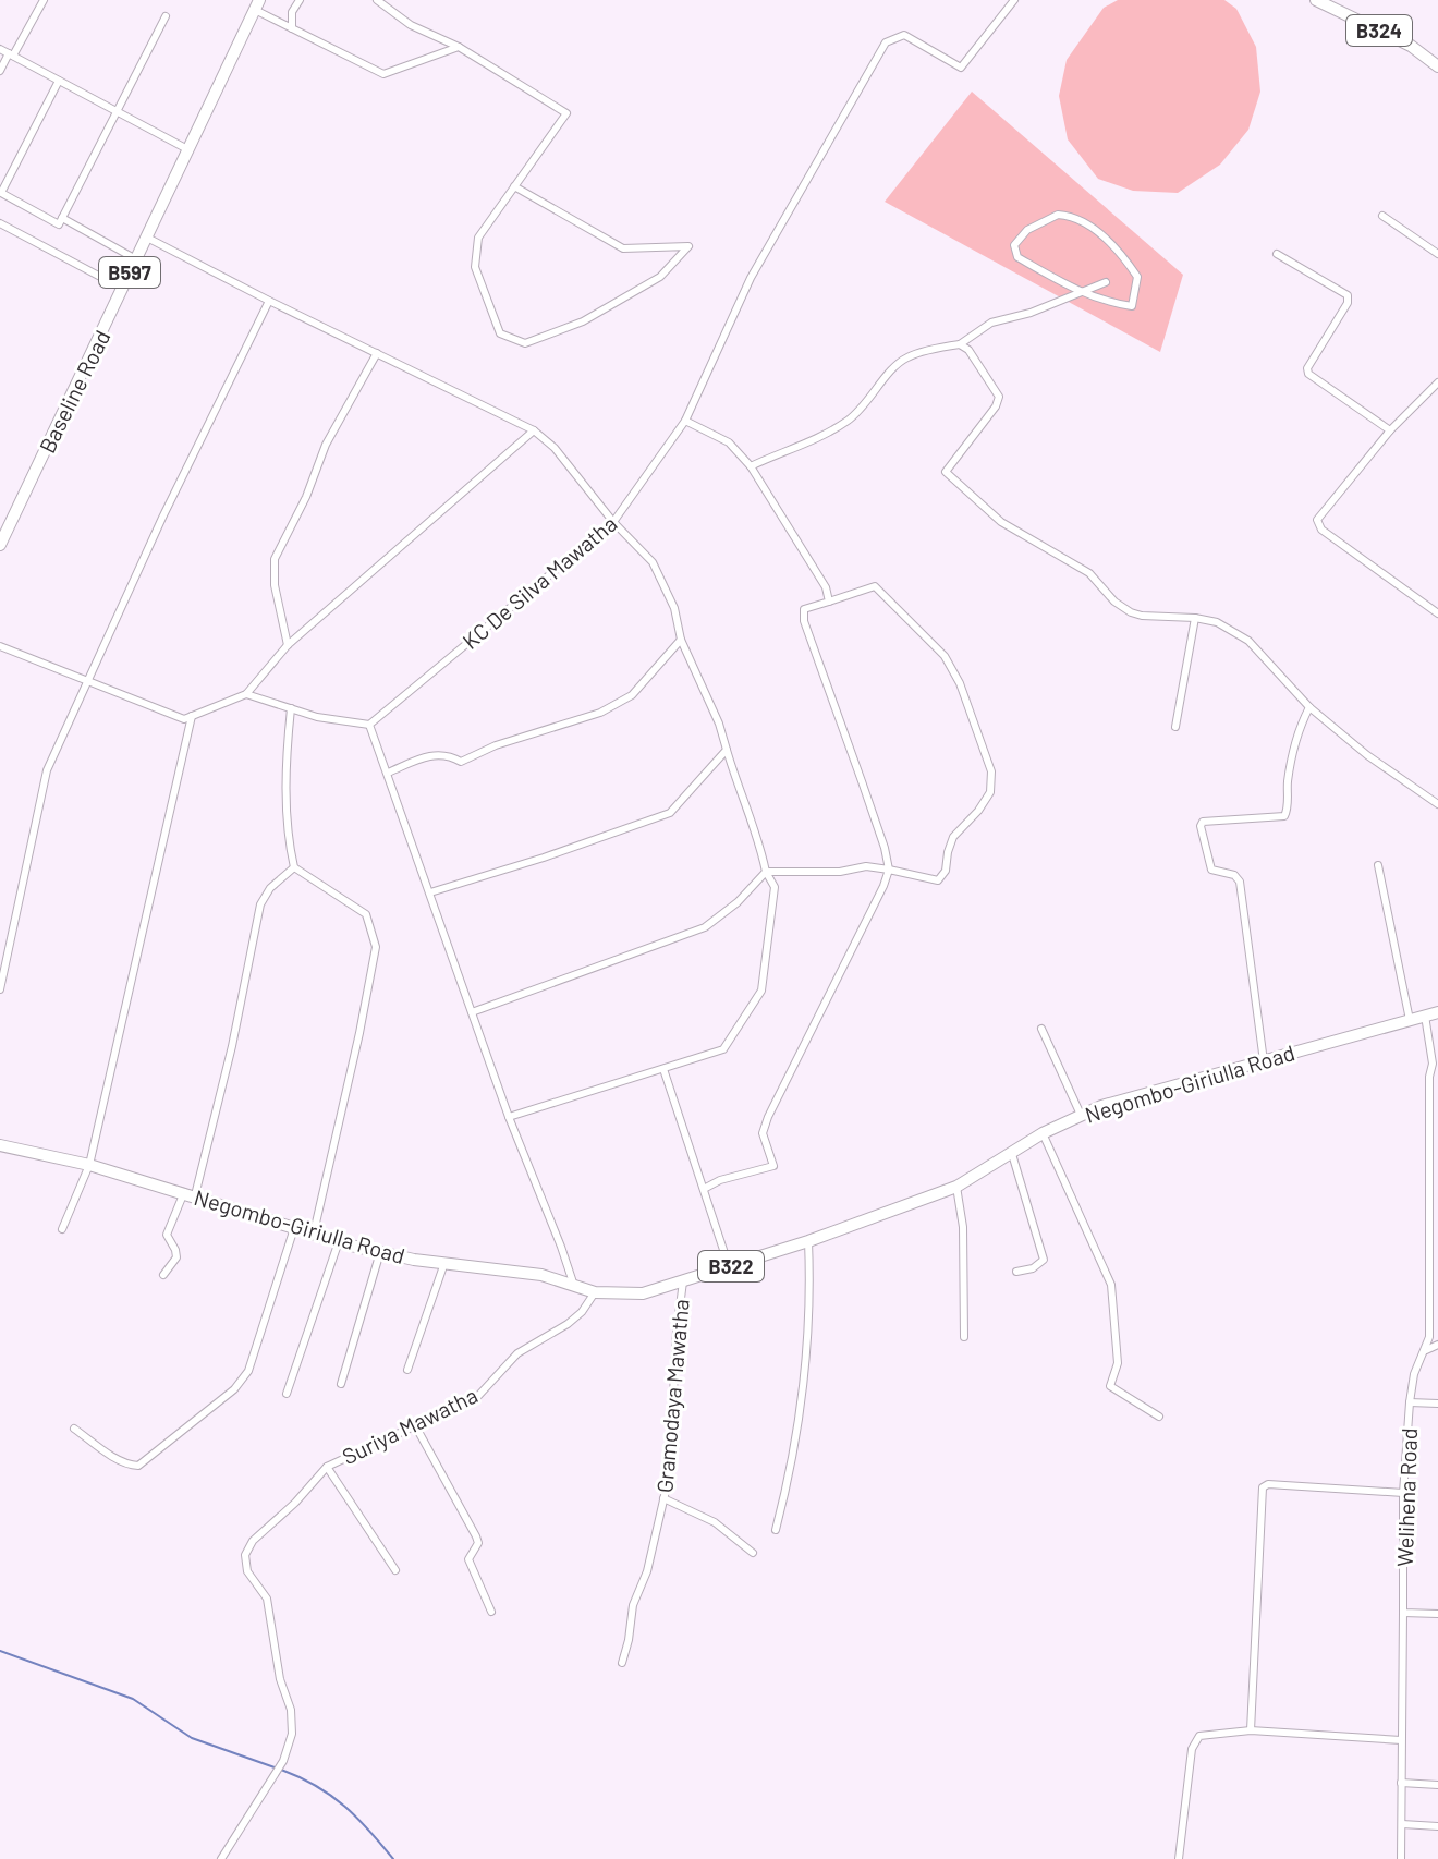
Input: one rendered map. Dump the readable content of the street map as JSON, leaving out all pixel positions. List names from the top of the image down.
{
  "streets": {
    "main road": [
      "B324",
      "B597",
      "Baseline Road",
      "Negombo-Giriulla Road",
      "B322"
    ],
    "street": [
      "KC De Silva Mawatha",
      "Gramodaya Mawatha",
      "Suriya Mawatha",
      "Welihena Road"
    ]
  },
  "crossings": [
    ["Negombo-Giriulla Road", "Gramodaya Mawatha"],
    ["Negombo-Giriulla Road", "Suriya Mawatha"],
    ["Negombo-Giriulla Road", "Welihena Road"]
  ]
}
